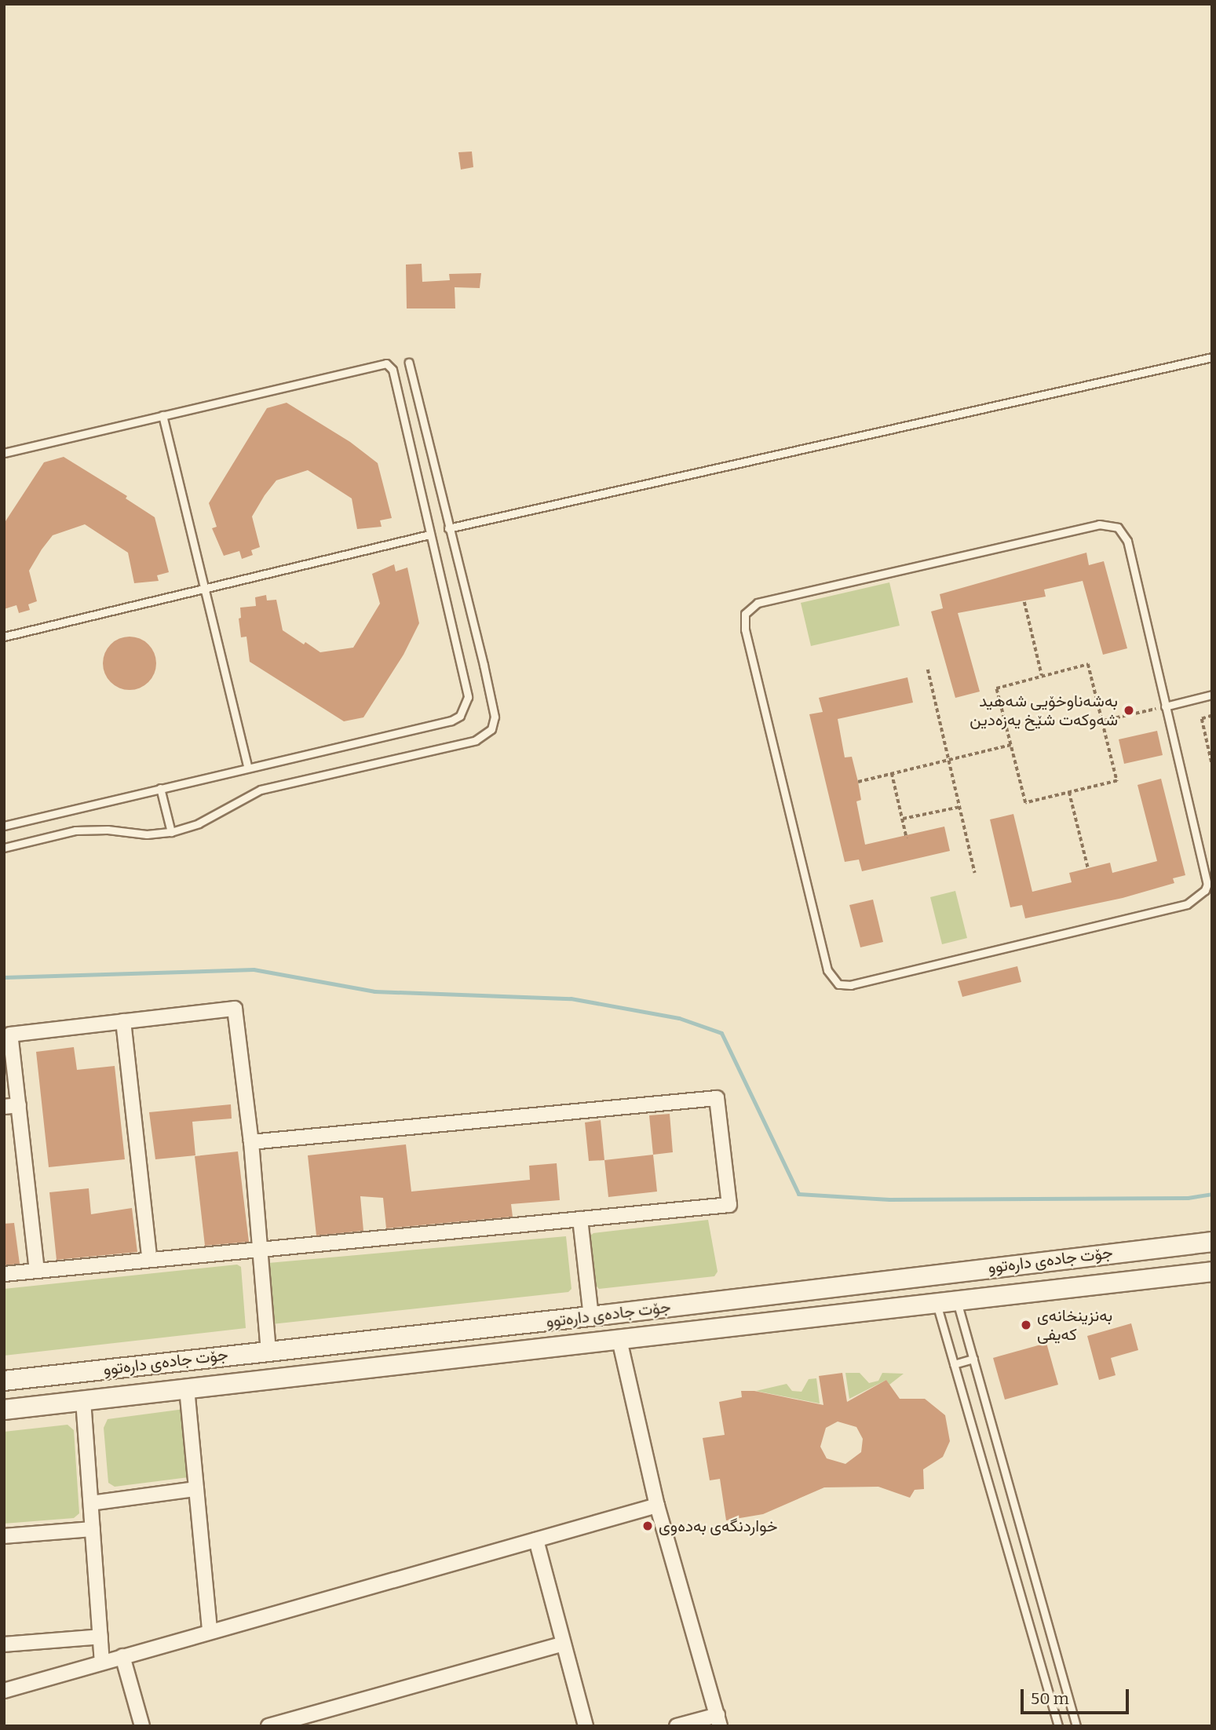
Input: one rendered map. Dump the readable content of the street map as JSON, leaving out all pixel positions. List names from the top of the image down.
{
  "streets": {
    "main road": ["جۆت جادەی دارەتوو"]
  },
  "places": ["بەشەناوخۆیی شەهید شەوکەت شێخ یەزەدین", "بەنزینخانەی کەیفی", "خواردنگەی بەدەوی"],
  "scale_bar": "50 m"
}
